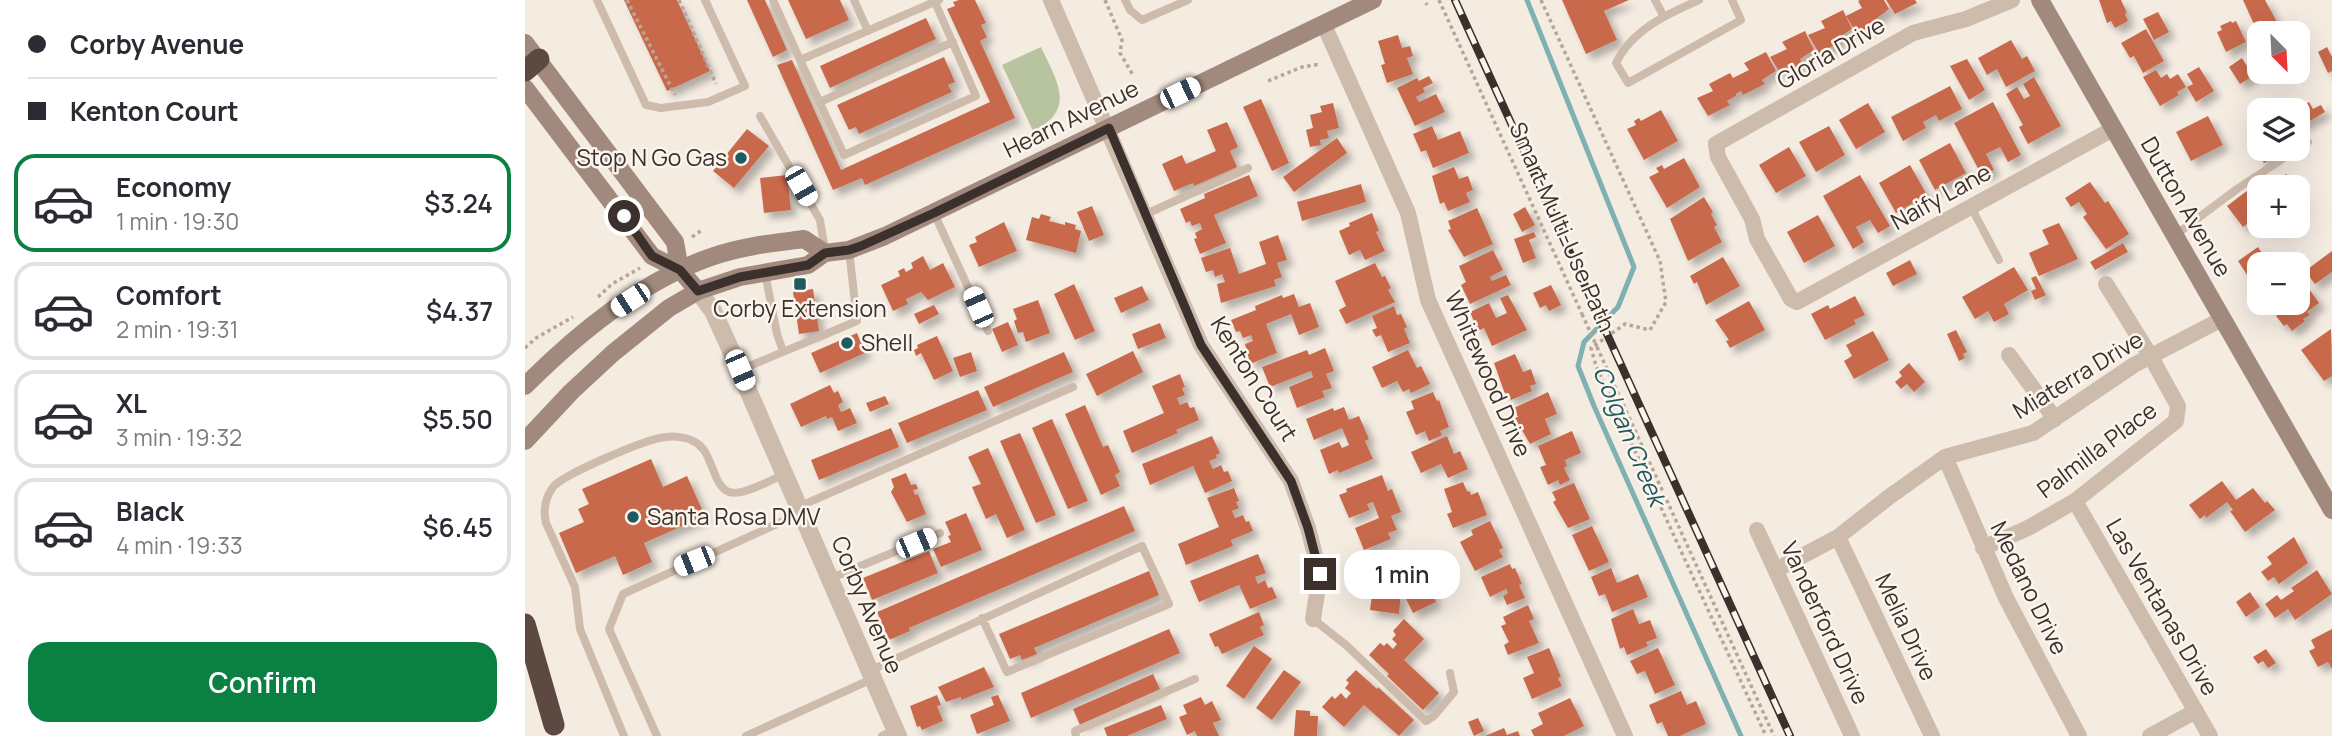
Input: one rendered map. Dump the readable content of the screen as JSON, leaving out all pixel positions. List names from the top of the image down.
{
  "streets": {
    "main road": ["Hearn Avenue", "Dutton Avenue", "Corby Avenue"],
    "street": [
      "Gloria Drive",
      "Naify Lane",
      "Whitewood Drive",
      "Miaterra Drive",
      "Kenton Court",
      "Palmilla Place",
      "Medano Drive",
      "Las Ventanas Drive",
      "Vanderford Drive",
      "Melia Drive"
    ],
    "path": ["Smart Multi-Use Path"]
  },
  "crossings": [
    ["Gloria Drive", "Naify Lane"],
    ["Hearn Avenue", "Whitewood Drive"],
    ["Hearn Avenue", "Kenton Court"],
    ["Hearn Avenue", "Corby Avenue"],
    ["Naify Lane", "Dutton Avenue"],
    ["Dutton Avenue", "Miaterra Drive"],
    ["Miaterra Drive", "Palmilla Place"],
    ["Miaterra Drive", "Medano Drive"],
    ["Miaterra Drive", "Vanderford Drive"],
    ["Miaterra Drive", "Melia Drive"],
    ["Palmilla Place", "Medano Drive"],
    ["Palmilla Place", "Las Ventanas Drive"]
  ],
  "water": ["Colgan Creek"],
  "places": {
    "other": ["Stop N Go Gas", "Shell", "Santa Rosa DMV"],
    "transit": ["Corby Extension"]
  },
  "north": "bottom right",
  "page": {
    "banner": ["Corby Avenue", "Kenton Court"],
    "map_buttons": ["+", "−"],
    "list": [
      {
        "name": "Economy",
        "note": "1 min · 19:30",
        "value": "$3.24"
      },
      {
        "name": "Comfort",
        "note": "2 min · 19:31",
        "value": "$4.37"
      },
      {
        "name": "XL",
        "note": "3 min · 19:32",
        "value": "$5.50"
      },
      {
        "name": "Black",
        "note": "4 min · 19:33",
        "value": "$6.45"
      }
    ],
    "bubble": "1 min",
    "buttons": "Confirm"
  }
}
